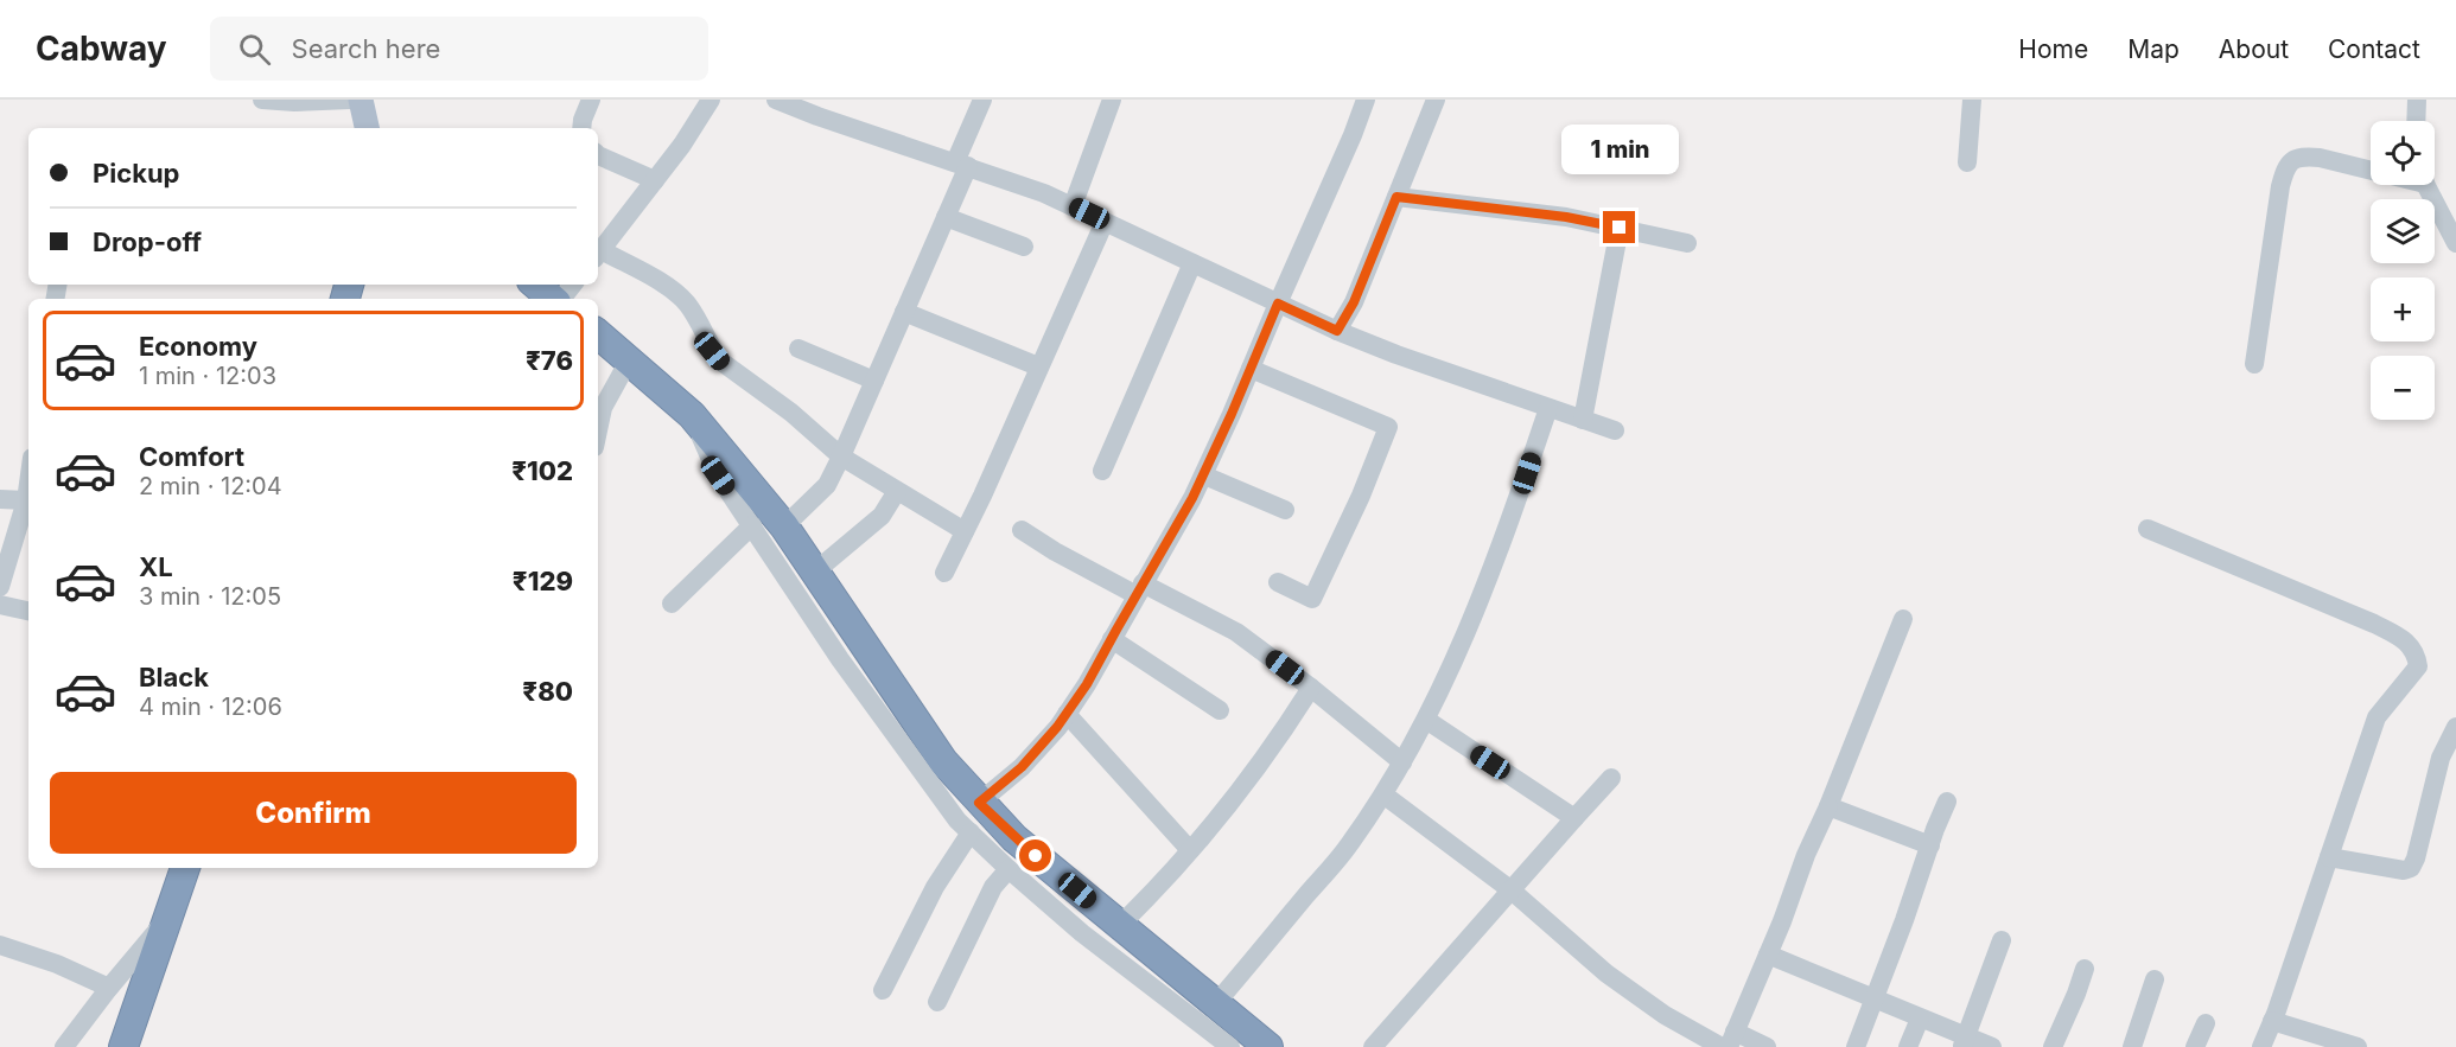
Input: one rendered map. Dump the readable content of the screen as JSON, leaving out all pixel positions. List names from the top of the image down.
{
  "page": {
    "header": "Cabway",
    "search": "Search here",
    "nav": [
      "Home",
      "Map",
      "About",
      "Contact"
    ],
    "map_buttons": ["+", "−"],
    "bubble": "1 min",
    "banner": ["Pickup", "Drop-off"],
    "list": [
      {
        "name": "Economy",
        "note": "1 min · 12:03",
        "value": "₹76"
      },
      {
        "name": "Comfort",
        "note": "2 min · 12:04",
        "value": "₹102"
      },
      {
        "name": "XL",
        "note": "3 min · 12:05",
        "value": "₹129"
      },
      {
        "name": "Black",
        "note": "4 min · 12:06",
        "value": "₹80"
      }
    ],
    "buttons": "Confirm"
  }
}
